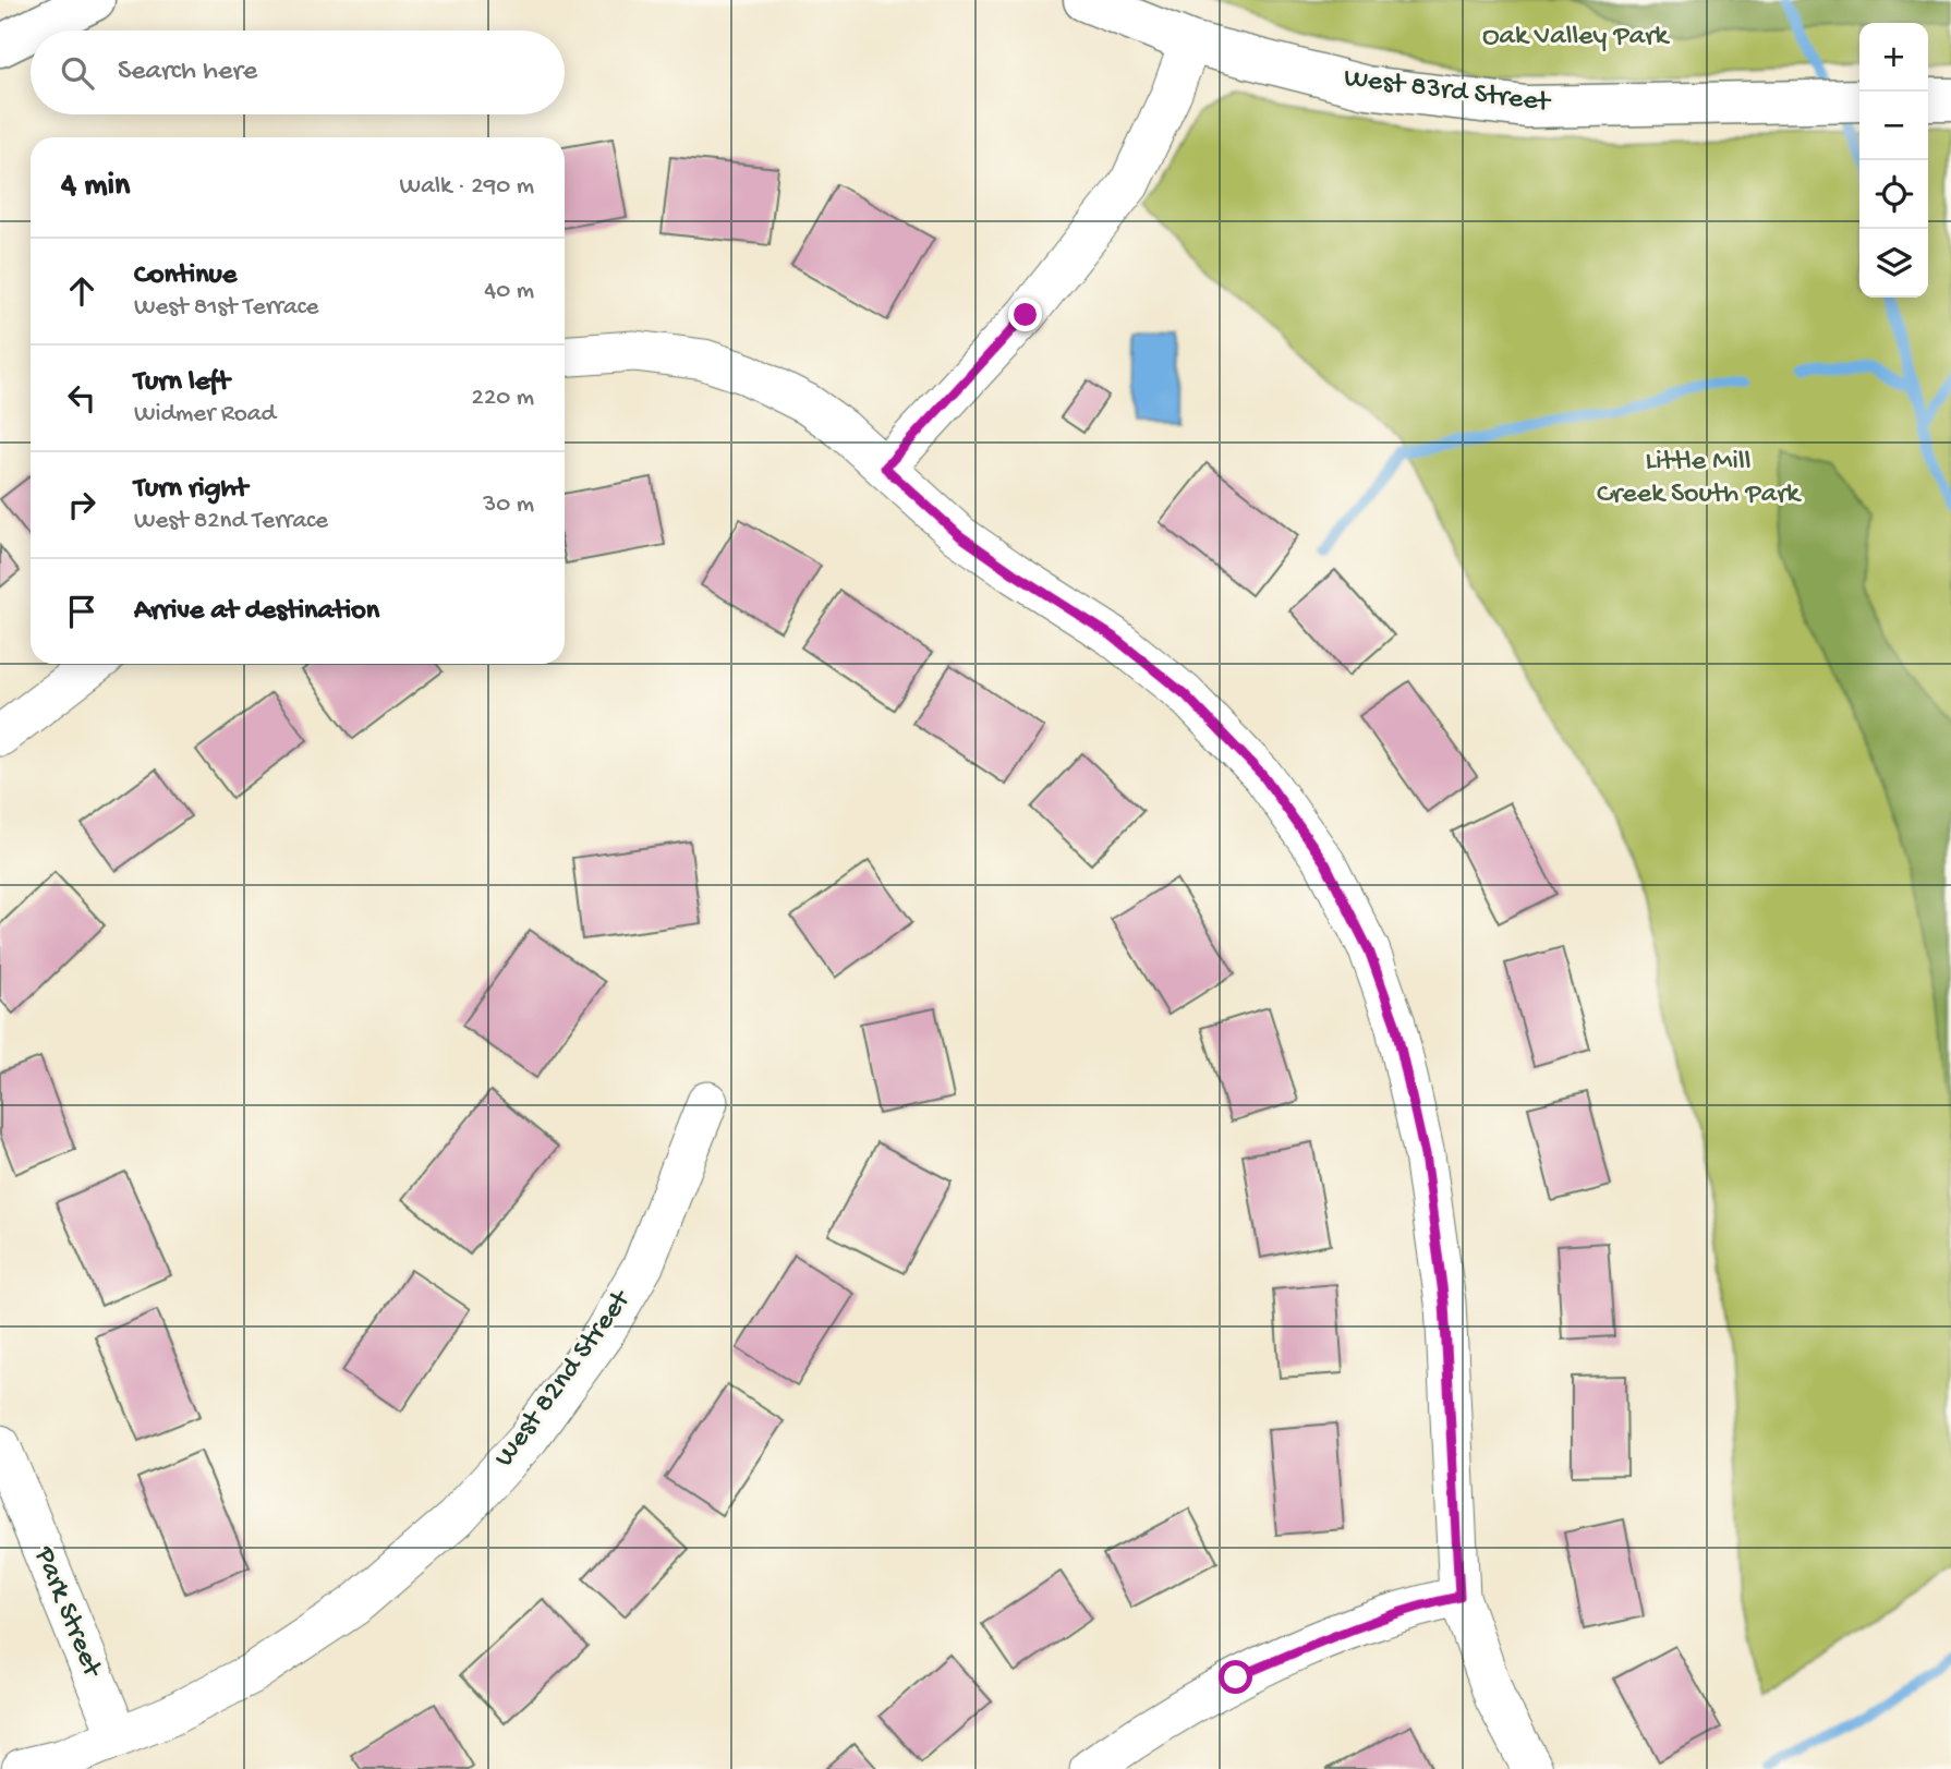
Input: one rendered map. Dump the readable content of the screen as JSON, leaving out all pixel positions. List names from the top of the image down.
{
  "streets": {
    "street": ["West 83rd Street", "West 82nd Street", "Park Street"]
  },
  "crossings": [
    ["West 82nd Street", "Park Street"]
  ],
  "parks": ["Oak Valley Park", "Little Mill Creek South Park"],
  "page": {
    "map_buttons": ["+", "−"],
    "search": "Search here",
    "heading": ["4 min", "Walk · 290 m"],
    "list": [
      ["Continue", "West 81st Terrace", "40 m"],
      ["Turn left", "Widmer Road", "220 m"],
      ["Turn right", "West 82nd Terrace", "30 m"],
      "Arrive at destination"
    ]
  }
}
